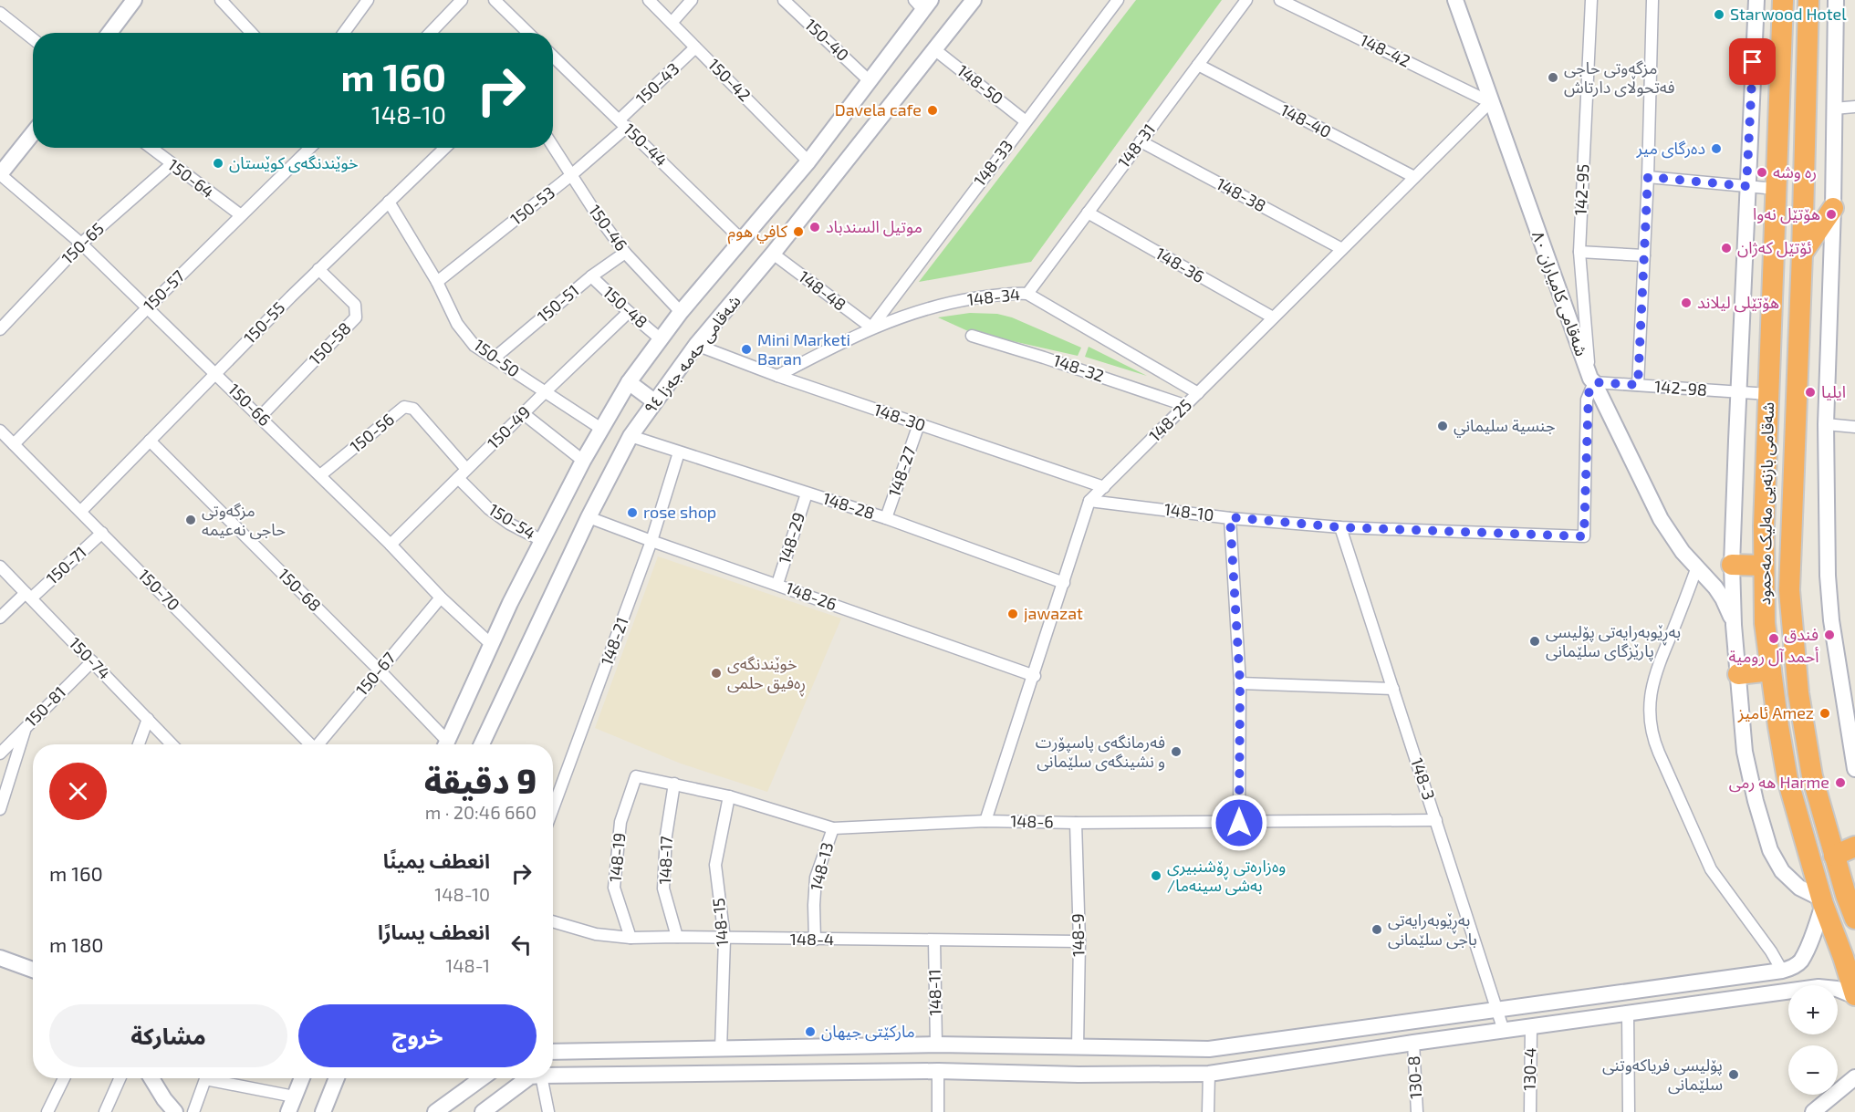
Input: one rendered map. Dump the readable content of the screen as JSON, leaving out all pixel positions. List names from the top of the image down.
{
  "streets": {
    "highway": ["شەقامی بازنەیی مەلیک مەحمود"],
    "main road": ["شەقامی کامیاران ٨٠", "شەقامی حەمە جەزا ٩٤"],
    "street": [
      "150-40",
      "148-42",
      "150-42",
      "150-43",
      "148-50",
      "148-40",
      "150-44",
      "148-31",
      "148-33",
      "150-64",
      "142-95",
      "148-38",
      "150-53",
      "150-46",
      "150-65",
      "148-36",
      "150-57",
      "148-48",
      "148-34",
      "150-51",
      "150-48",
      "150-55",
      "150-58",
      "150-50",
      "148-32",
      "142-98",
      "150-66",
      "148-30",
      "148-25",
      "150-49",
      "150-56",
      "148-27",
      "148-28",
      "148-10",
      "150-54",
      "148-29",
      "150-71",
      "150-70",
      "150-68",
      "148-26",
      "148-21",
      "150-74",
      "150-67",
      "150-81",
      "148-3",
      "148-6",
      "148-19",
      "148-17",
      "148-13",
      "148-15",
      "148-9",
      "148-4",
      "148-11",
      "130-4",
      "130-8"
    ]
  },
  "crossings": [
    ["150-40", "شەقامی حەمە جەزا ٩٤"],
    ["148-42", "شەقامی کامیاران ٨٠"],
    ["148-42", "148-25"],
    ["150-42", "150-43"],
    ["150-42", "شەقامی حەمە جەزا ٩٤"],
    ["150-43", "150-44"],
    ["150-43", "150-53"],
    ["148-50", "148-33"],
    ["148-50", "شەقامی حەمە جەزا ٩٤"],
    ["148-40", "148-31"],
    ["148-40", "148-25"],
    ["150-44", "150-53"],
    ["150-44", "شەقامی حەمە جەزا ٩٤"],
    ["148-31", "148-38"],
    ["148-31", "148-36"],
    ["148-31", "148-34"],
    ["148-33", "148-48"],
    ["148-33", "148-34"],
    ["150-64", "150-65"],
    ["150-64", "150-57"],
    ["142-95", "شەقامی کامیاران ٨٠"],
    ["142-95", "142-98"],
    ["142-95", "148-10"],
    ["148-38", "148-25"],
    ["150-53", "150-46"],
    ["150-53", "150-50"],
    ["150-46", "150-51"],
    ["150-46", "شەقامی حەمە جەزا ٩٤"],
    ["150-65", "150-66"],
    ["148-36", "148-25"],
    ["150-57", "150-66"],
    ["150-57", "150-70"],
    ["148-48", "148-34"],
    ["148-48", "شەقامی حەمە جەزا ٩٤"],
    ["شەقامی کامیاران ٨٠", "142-98"],
    ["شەقامی کامیاران ٨٠", "148-25"],
    ["شەقامی کامیاران ٨٠", "148-10"],
    ["148-34", "148-30"],
    ["148-34", "148-25"],
    ["150-51", "150-48"],
    ["150-51", "150-50"],
    ["150-48", "شەقامی حەمە جەزا ٩٤"],
    ["150-48", "150-49"],
    ["150-55", "150-58"],
    ["150-55", "150-50"],
    ["150-55", "150-66"],
    ["150-55", "150-70"],
    ["150-55", "150-68"],
    ["150-58", "150-66"],
    ["شەقامی حەمە جەزا ٩٤", "150-50"],
    ["شەقامی حەمە جەزا ٩٤", "150-66"],
    ["شەقامی حەمە جەزا ٩٤", "148-30"],
    ["شەقامی حەمە جەزا ٩٤", "148-28"],
    ["شەقامی حەمە جەزا ٩٤", "150-54"],
    ["شەقامی حەمە جەزا ٩٤", "148-26"],
    ["150-50", "150-49"],
    ["148-32", "148-25"],
    ["142-98", "شەقامی بازنەیی مەلیک مەحمود"],
    ["142-98", "148-10"],
    ["150-66", "150-49"],
    ["150-66", "150-56"],
    ["150-66", "150-67"],
    ["148-30", "148-25"],
    ["148-30", "148-27"],
    ["148-25", "148-28"],
    ["148-25", "148-10"],
    ["148-25", "148-26"],
    ["148-25", "148-6"],
    ["150-49", "150-56"],
    ["150-49", "150-54"],
    ["148-27", "148-28"],
    ["148-28", "148-29"],
    ["148-28", "148-21"],
    ["148-10", "148-3"],
    ["148-29", "148-26"],
    ["150-71", "150-70"],
    ["150-71", "150-74"],
    ["150-68", "150-67"],
    ["148-26", "148-21"],
    ["150-74", "150-81"],
    ["148-3", "148-6"],
    ["148-6", "148-19"],
    ["148-6", "148-17"],
    ["148-6", "148-13"],
    ["148-6", "148-15"],
    ["148-6", "148-9"],
    ["148-19", "148-4"],
    ["148-17", "148-4"],
    ["148-13", "148-4"],
    ["148-15", "148-4"],
    ["148-9", "148-4"],
    ["148-4", "148-11"]
  ],
  "places": [
    "Starwood Hotel",
    "مزگەوتی حاجی فەتحوڵای دارتاش",
    "Davela cafe",
    "دەرگای میر",
    "خوێندنگەی کوێستان",
    "ره وشه",
    "هۆتێل نەوا",
    "موتيل السندباد",
    "كافي هوم",
    "ئۆتێل کەژان",
    "هۆتێلی لیلاند",
    "Mini Marketi Baran",
    "ايليا",
    "جنسية سليماني",
    "rose shop",
    "مزگەوتی حاجی نەعیمە",
    "jawazat",
    "فندق",
    "أحمد آل رومية",
    "بەڕێوبەرایەتی پۆلیسی پارێزگای سلێمانی",
    "خوێندنگەی ڕەفیق حلمی",
    "ئاميز Amez",
    "فەرمانگەی پاسپۆرت و نشینگەی سلێمانی",
    "هه رمی Harme",
    "وە‌زارە‌تی ڕۆشنبیری /بە‌شی سینە‌ما",
    "بەڕێوبەرایەتی باجی سلێمانی",
    "ماركێتی جیھان",
    "پۆلیسی فریاکەوتنی سلێمانی"
  ],
  "page": {
    "turn": ["160 m", "148-10"],
    "heading": ["9 دقيقة", "660 m · 20:46"],
    "list": [
      {
        "name": "انعطف يمينًا",
        "note": "148-10",
        "value": "160 m"
      },
      {
        "name": "انعطف يسارًا",
        "note": "148-1",
        "value": "180 m"
      }
    ],
    "map_buttons": ["+", "−"],
    "buttons": ["خروج", "مشاركة"]
  }
}
